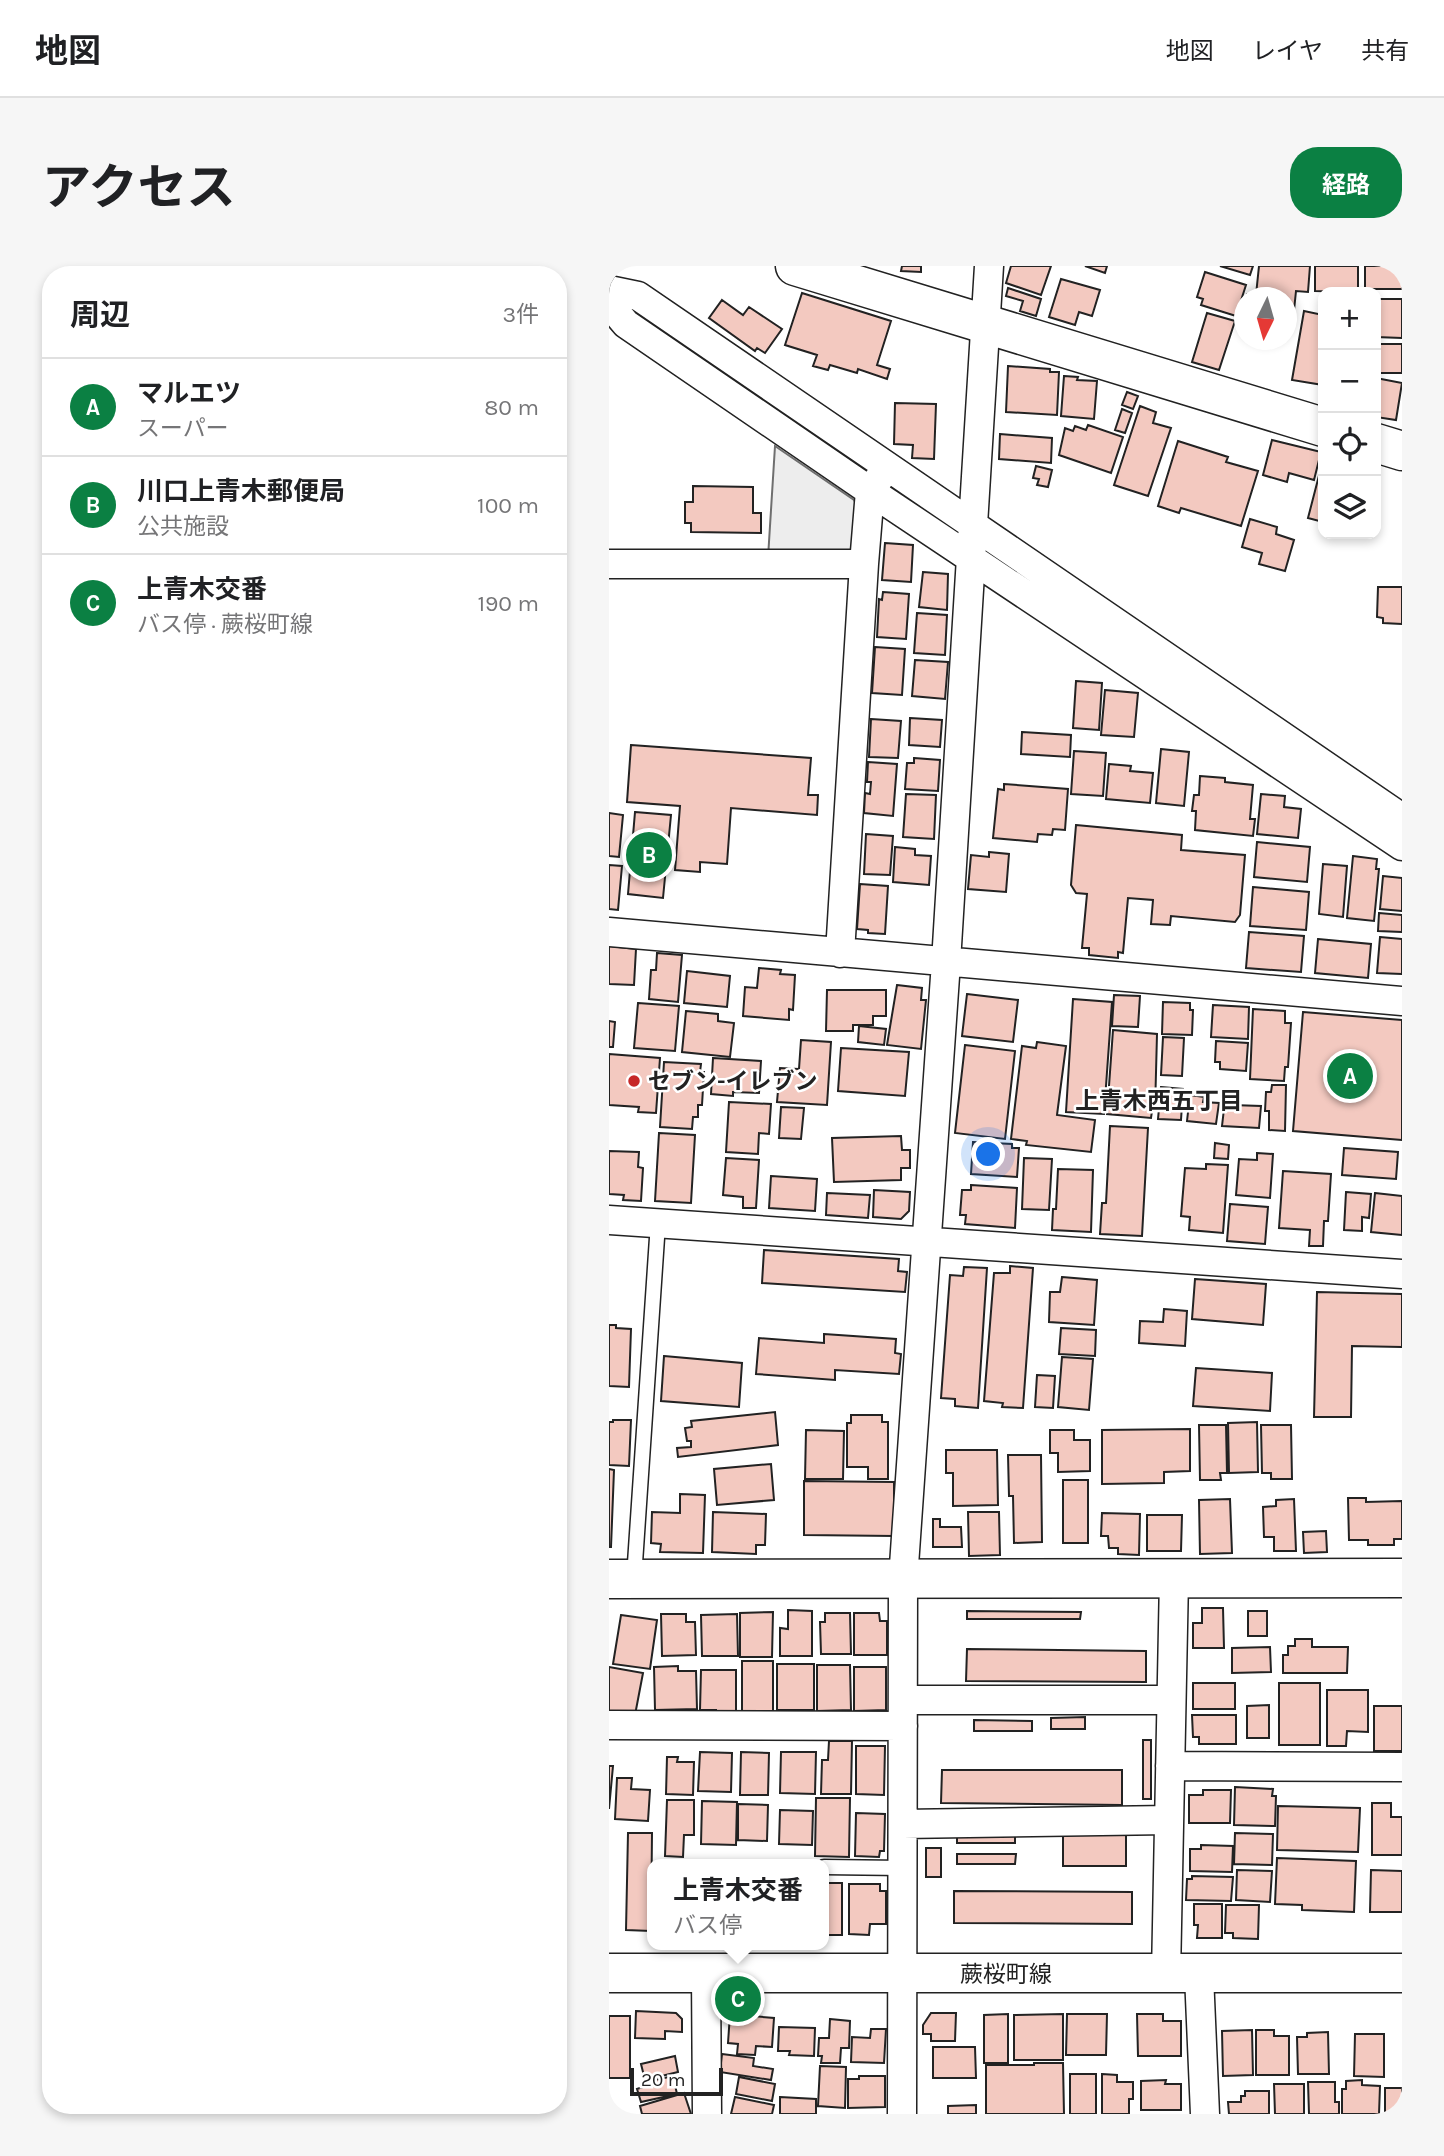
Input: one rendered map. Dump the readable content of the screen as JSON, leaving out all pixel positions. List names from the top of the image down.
{
  "streets": {
    "street": ["蕨桜町線"]
  },
  "districts": ["上青木西五丁目"],
  "places": ["セブン-イレブン"],
  "scale_bar": "20 m",
  "north": "bottom",
  "page": {
    "header": "地図",
    "nav": ["地図", "レイヤ", "共有"],
    "title": "アクセス",
    "buttons": "経路",
    "heading": ["周辺", "3件"],
    "map_buttons": ["+", "−"],
    "list": [
      {
        "mark": "A",
        "name": "マルエツ",
        "note": "スーパー",
        "value": "80 m"
      },
      {
        "mark": "B",
        "name": "川口上青木郵便局",
        "note": "公共施設",
        "value": "100 m"
      },
      {
        "mark": "C",
        "name": "上青木交番",
        "note": "バス停 · 蕨桜町線",
        "value": "190 m"
      }
    ],
    "pins": ["B", "A", "C"],
    "popup": ["上青木交番", "バス停"],
    "scale": "20 m"
  }
}
